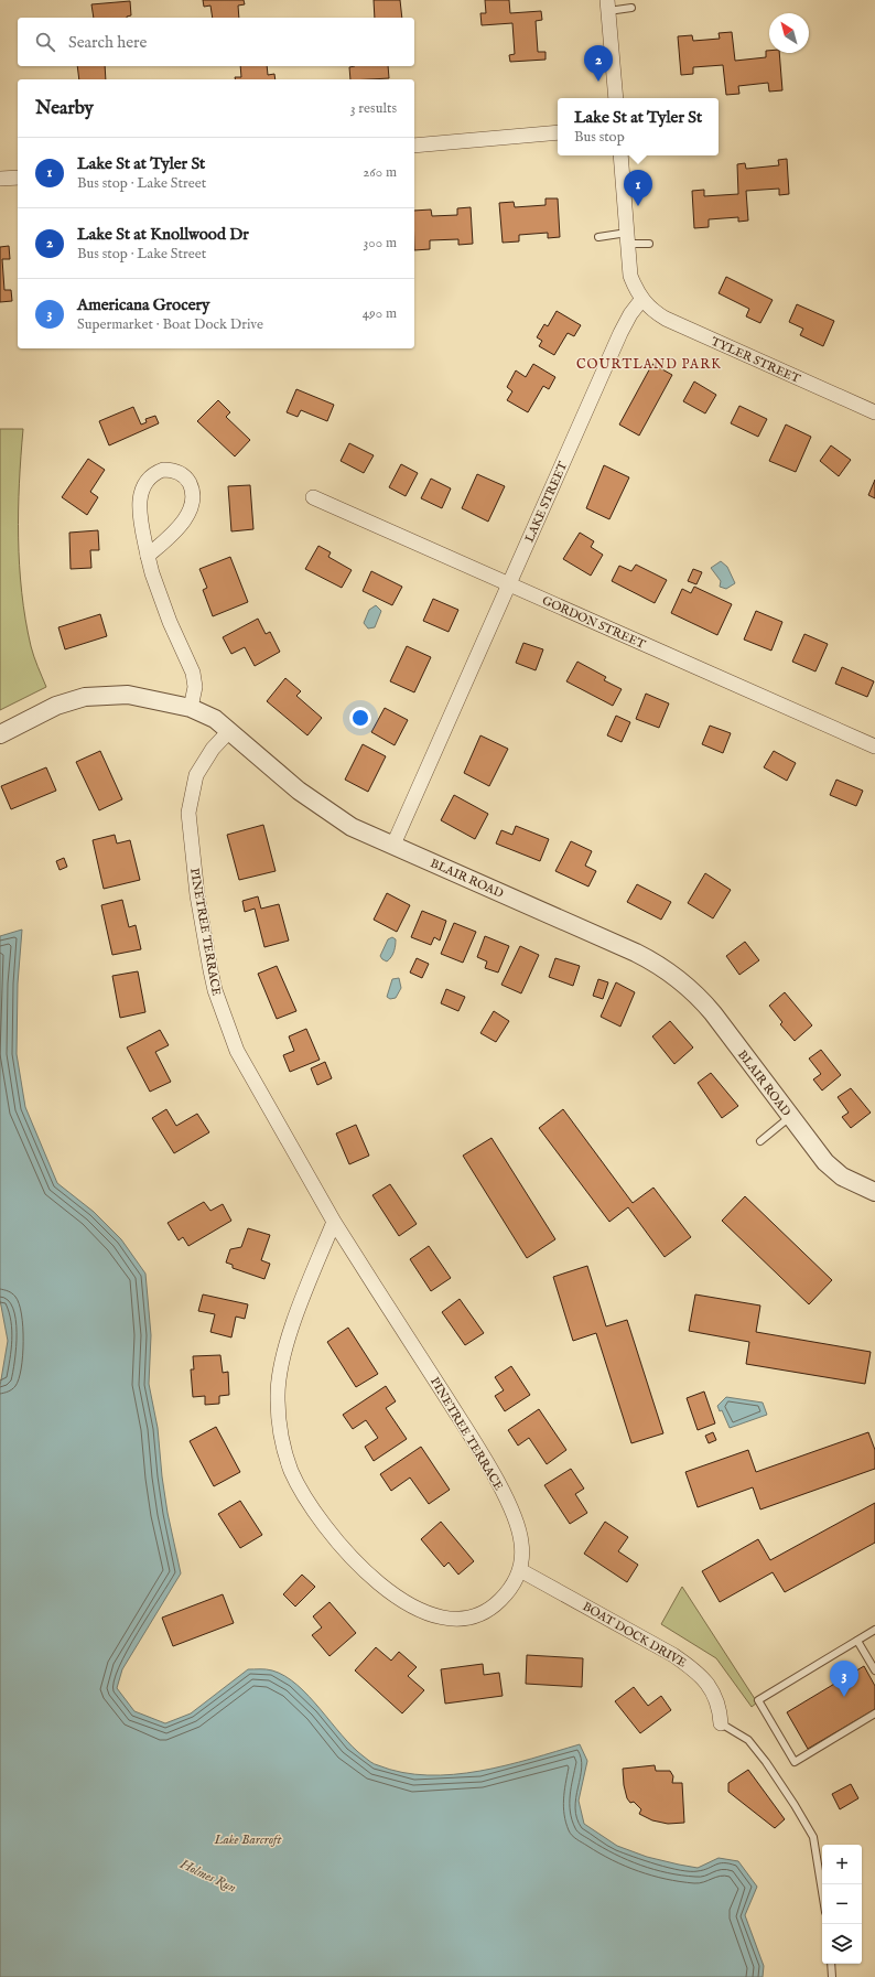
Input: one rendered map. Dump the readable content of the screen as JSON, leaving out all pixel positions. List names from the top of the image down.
{
  "streets": {
    "street": [
      "TYLER STREET",
      "LAKE STREET",
      "GORDON STREET",
      "BLAIR ROAD",
      "PINETREE TERRACE",
      "BOAT DOCK DRIVE"
    ]
  },
  "crossings": [
    ["TYLER STREET", "LAKE STREET"],
    ["LAKE STREET", "GORDON STREET"],
    ["LAKE STREET", "BLAIR ROAD"],
    ["BLAIR ROAD", "PINETREE TERRACE"],
    ["PINETREE TERRACE", "BOAT DOCK DRIVE"]
  ],
  "districts": ["COURTLAND PARK"],
  "water": ["Lake Barcroft", "Holmes Run"],
  "north": "top left",
  "page": {
    "search": "Search here",
    "pins": ["2", "1", "3"],
    "heading": ["Nearby", "3 results"],
    "popup": ["Lake St at Tyler St", "Bus stop"],
    "list": [
      {
        "mark": "1",
        "name": "Lake St at Tyler St",
        "note": "Bus stop · Lake Street",
        "value": "260 m"
      },
      {
        "mark": "2",
        "name": "Lake St at Knollwood Dr",
        "note": "Bus stop · Lake Street",
        "value": "300 m"
      },
      {
        "mark": "3",
        "name": "Americana Grocery",
        "note": "Supermarket · Boat Dock Drive",
        "value": "490 m"
      }
    ],
    "map_buttons": ["+", "−"]
  }
}
